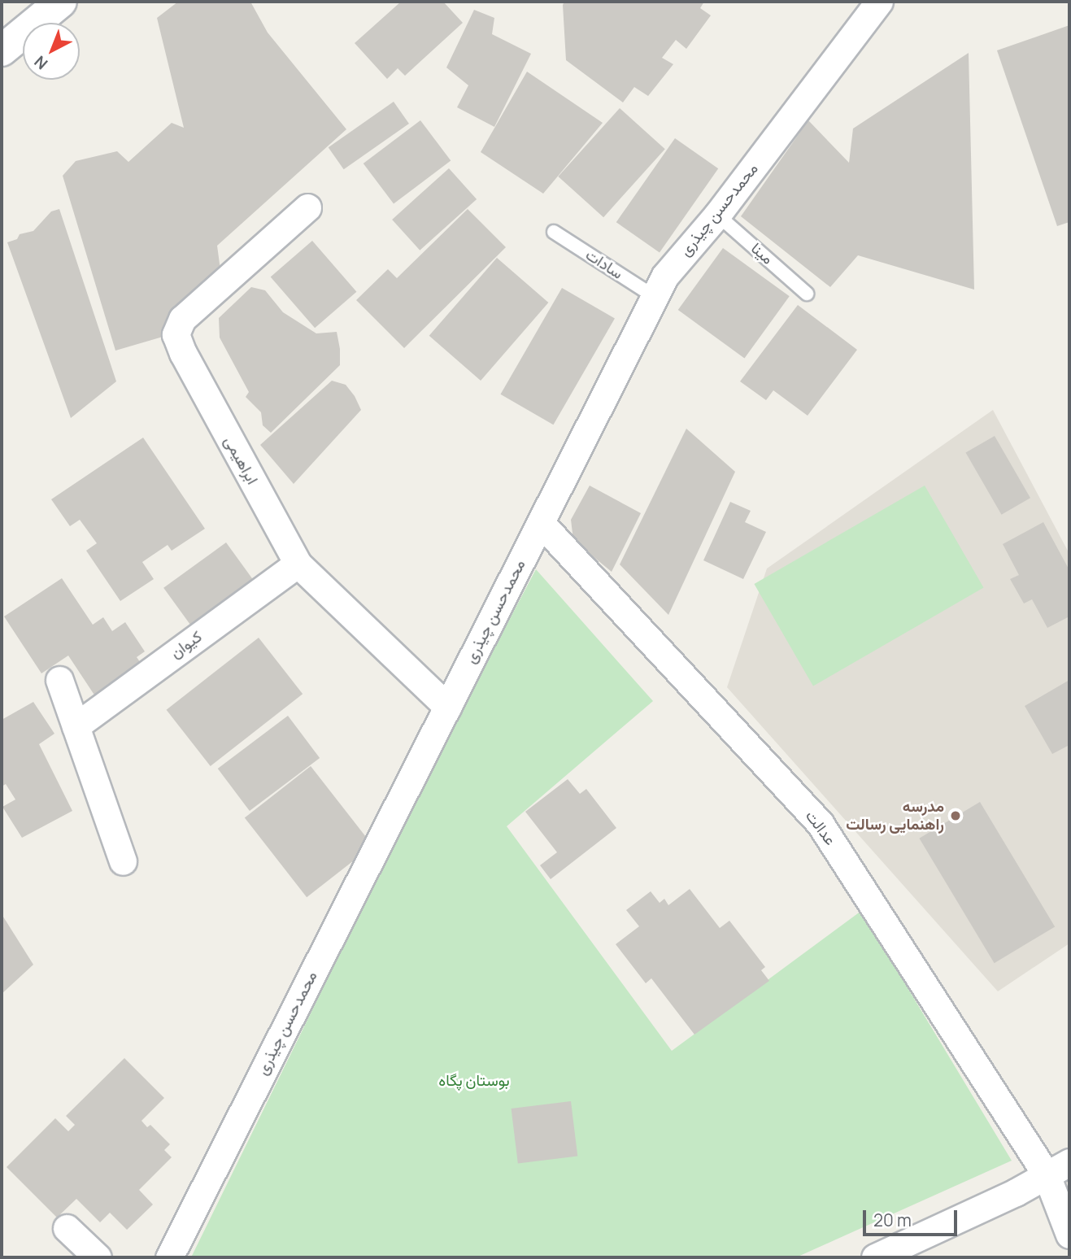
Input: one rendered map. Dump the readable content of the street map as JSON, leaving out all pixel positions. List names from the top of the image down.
{
  "streets": {
    "street": [
      "محمدحسن چیذری",
      "ابراهیمی",
      "کیوان",
      "عدالت"
    ],
    "lane": ["مینا", "سادات"]
  },
  "crossings": [
    ["محمدحسن چیذری", "مینا"],
    ["محمدحسن چیذری", "سادات"],
    ["محمدحسن چیذری", "ابراهیمی"],
    ["محمدحسن چیذری", "عدالت"],
    ["ابراهیمی", "کیوان"]
  ],
  "parks": ["بوستان پگاه"],
  "places": ["مدرسه راهنمایی رسالت"],
  "scale_bar": "20 m",
  "north": "bottom left"
}
